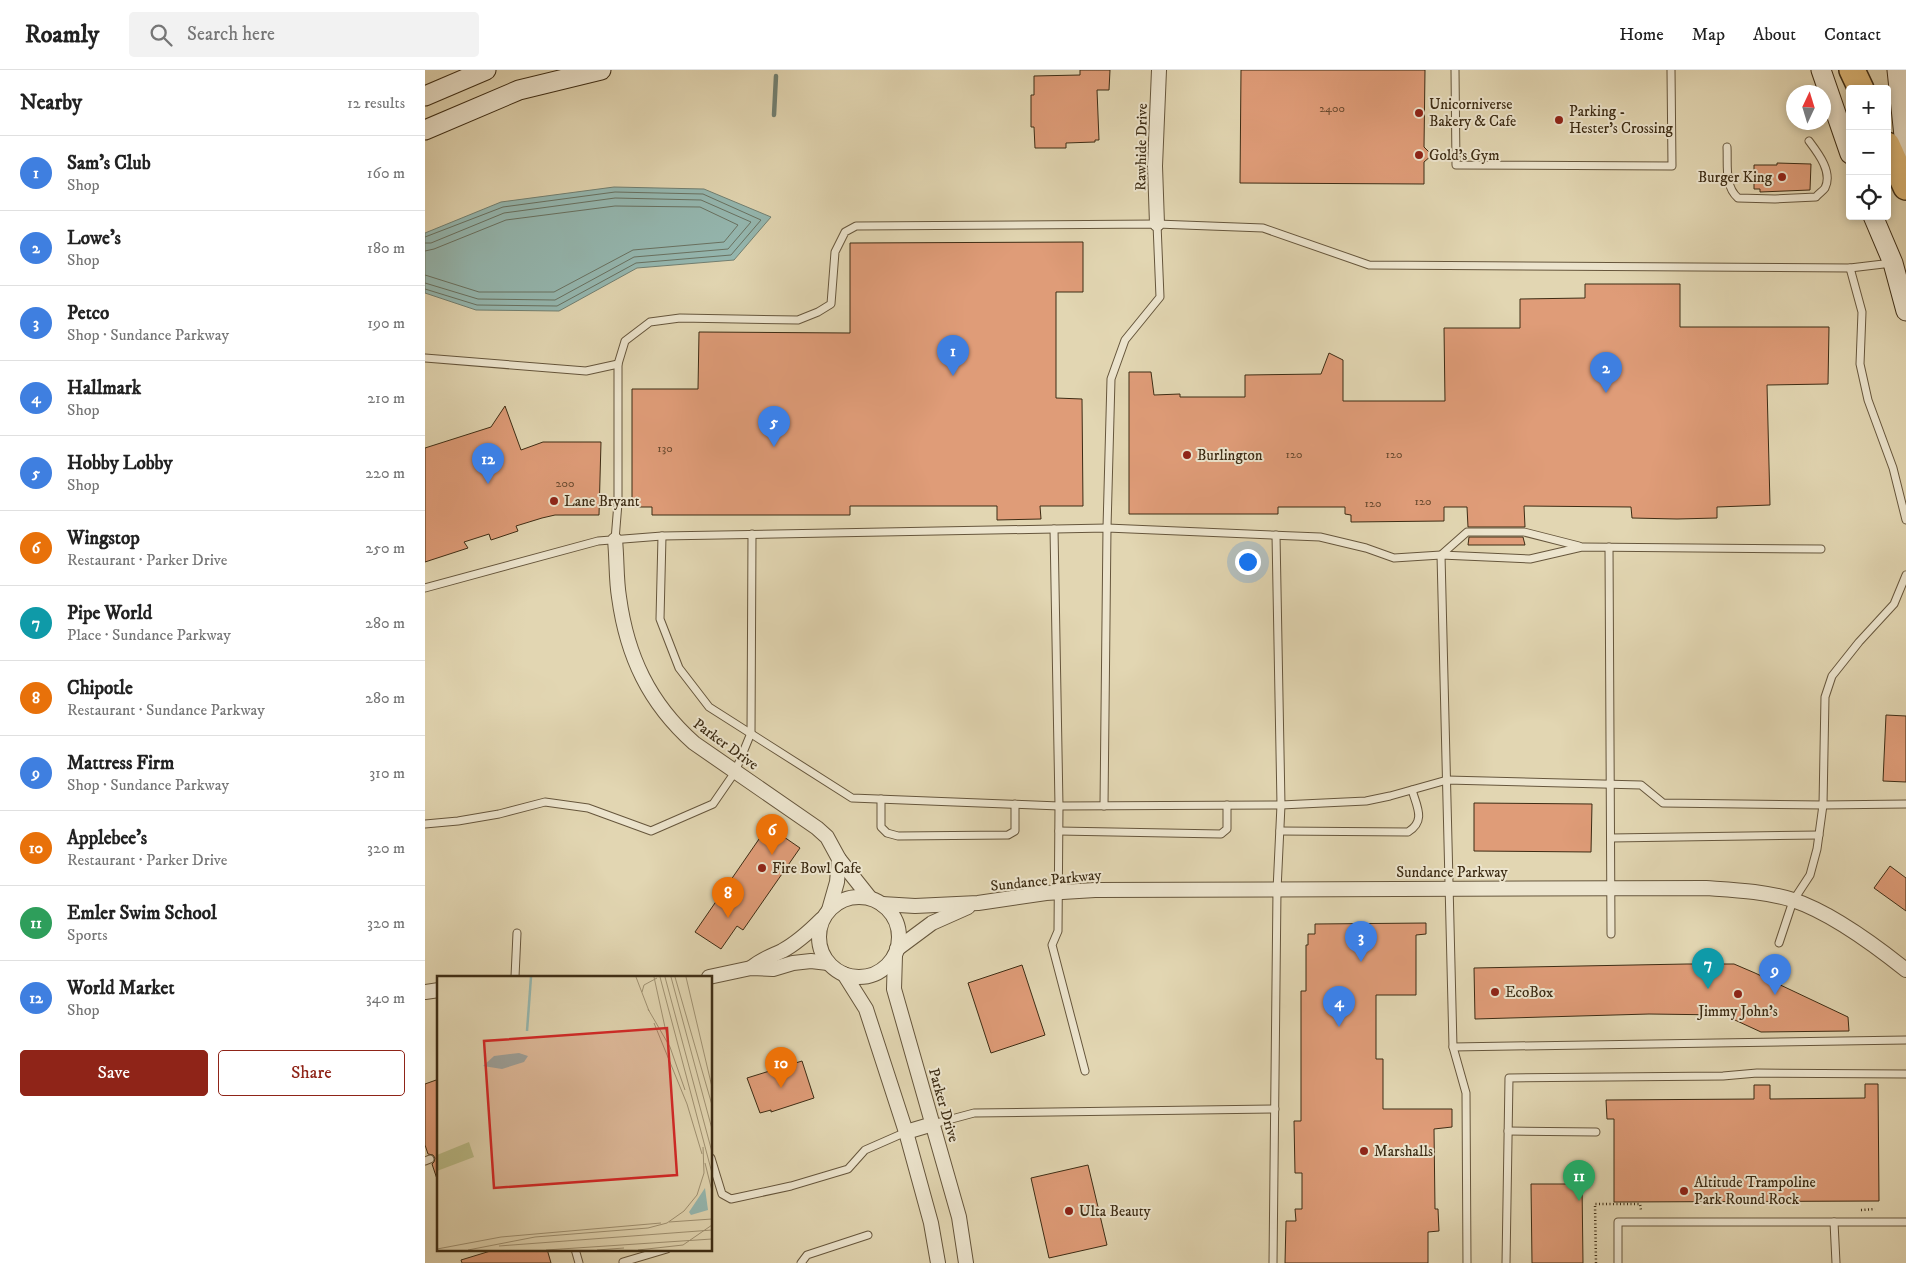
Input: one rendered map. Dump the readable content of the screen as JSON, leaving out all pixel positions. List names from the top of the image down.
{
  "streets": {
    "street": ["Rawhide Drive", "Parker Drive", "Sundance Parkway"]
  },
  "crossings": [
    ["Parker Drive", "Sundance Parkway"]
  ],
  "places": [
    "Unicorniverse Bakery & Cafe",
    "Parking - Hester's Crossing",
    "Gold's Gym",
    "Burger King",
    "Burlington",
    "Lane Bryant",
    "Fire Bowl Cafe",
    "EcoBox",
    "Jimmy John's",
    "Marshalls",
    "Altitude Trampoline Park Round Rock",
    "Ulta Beauty"
  ],
  "house_numbers": [
    "2400",
    "130",
    "120",
    "120",
    "200",
    "120",
    "120"
  ],
  "north": "top",
  "page": {
    "header": "Roamly",
    "search": "Search here",
    "nav": [
      "Home",
      "Map",
      "About",
      "Contact"
    ],
    "heading": ["Nearby", "12 results"],
    "map_buttons": ["+", "−"],
    "list": [
      {
        "mark": "1",
        "name": "Sam's Club",
        "note": "Shop",
        "value": "160 m"
      },
      {
        "mark": "2",
        "name": "Lowe's",
        "note": "Shop",
        "value": "180 m"
      },
      {
        "mark": "3",
        "name": "Petco",
        "note": "Shop · Sundance Parkway",
        "value": "190 m"
      },
      {
        "mark": "4",
        "name": "Hallmark",
        "note": "Shop",
        "value": "210 m"
      },
      {
        "mark": "5",
        "name": "Hobby Lobby",
        "note": "Shop",
        "value": "220 m"
      },
      {
        "mark": "6",
        "name": "Wingstop",
        "note": "Restaurant · Parker Drive",
        "value": "250 m"
      },
      {
        "mark": "7",
        "name": "Pipe World",
        "note": "Place · Sundance Parkway",
        "value": "280 m"
      },
      {
        "mark": "8",
        "name": "Chipotle",
        "note": "Restaurant · Sundance Parkway",
        "value": "280 m"
      },
      {
        "mark": "9",
        "name": "Mattress Firm",
        "note": "Shop · Sundance Parkway",
        "value": "310 m"
      },
      {
        "mark": "10",
        "name": "Applebee's",
        "note": "Restaurant · Parker Drive",
        "value": "320 m"
      },
      {
        "mark": "11",
        "name": "Emler Swim School",
        "note": "Sports",
        "value": "320 m"
      },
      {
        "mark": "12",
        "name": "World Market",
        "note": "Shop",
        "value": "340 m"
      }
    ],
    "pins": [
      "1",
      "2",
      "5",
      "12",
      "6",
      "8",
      "3",
      "7",
      "9",
      "4",
      "10",
      "11"
    ],
    "buttons": ["Save", "Share"]
  }
}
